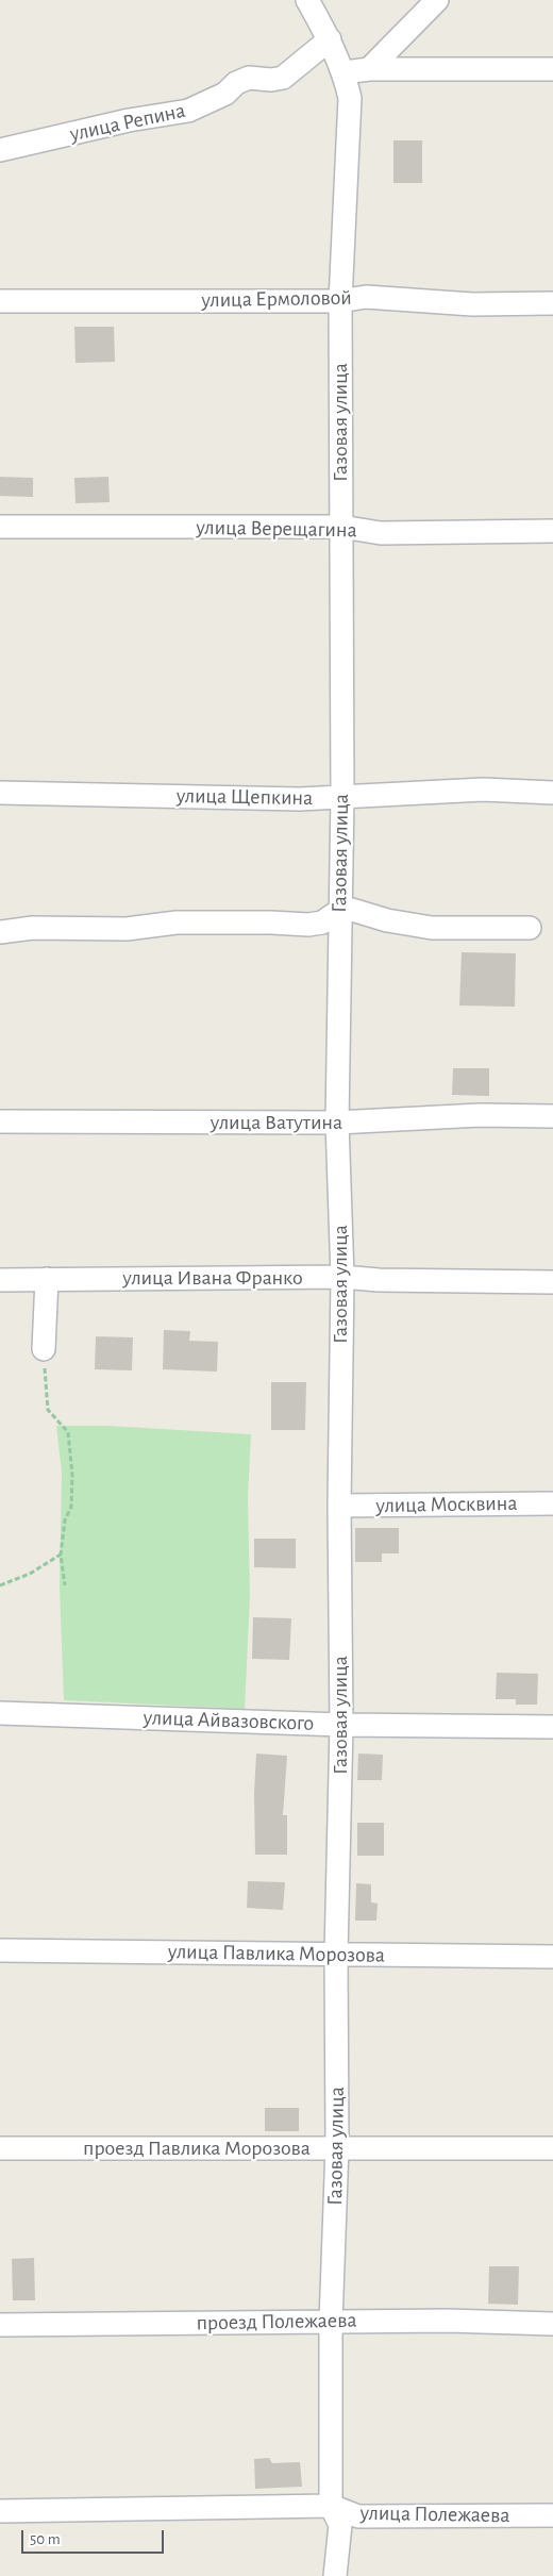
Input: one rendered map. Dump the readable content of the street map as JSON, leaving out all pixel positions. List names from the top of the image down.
{
  "streets": {
    "street": [
      "улица Репина",
      "улица Ермоловой",
      "Газовая улица",
      "улица Верещагина",
      "улица Щепкина",
      "улица Ватутина",
      "улица Ивана Франко",
      "улица Москвина",
      "улица Айвазовского",
      "улица Павлика Морозова",
      "проезд Павлика Морозова",
      "проезд Полежаева",
      "улица Полежаева"
    ]
  },
  "crossings": [
    ["улица Репина", "Газовая улица"],
    ["улица Ермоловой", "Газовая улица"],
    ["Газовая улица", "улица Верещагина"],
    ["Газовая улица", "улица Щепкина"],
    ["Газовая улица", "улица Ватутина"],
    ["Газовая улица", "улица Ивана Франко"],
    ["Газовая улица", "улица Москвина"],
    ["Газовая улица", "улица Айвазовского"],
    ["Газовая улица", "улица Павлика Морозова"],
    ["Газовая улица", "проезд Павлика Морозова"],
    ["Газовая улица", "проезд Полежаева"],
    ["Газовая улица", "улица Полежаева"]
  ],
  "scale_bar": "50 m"
}
